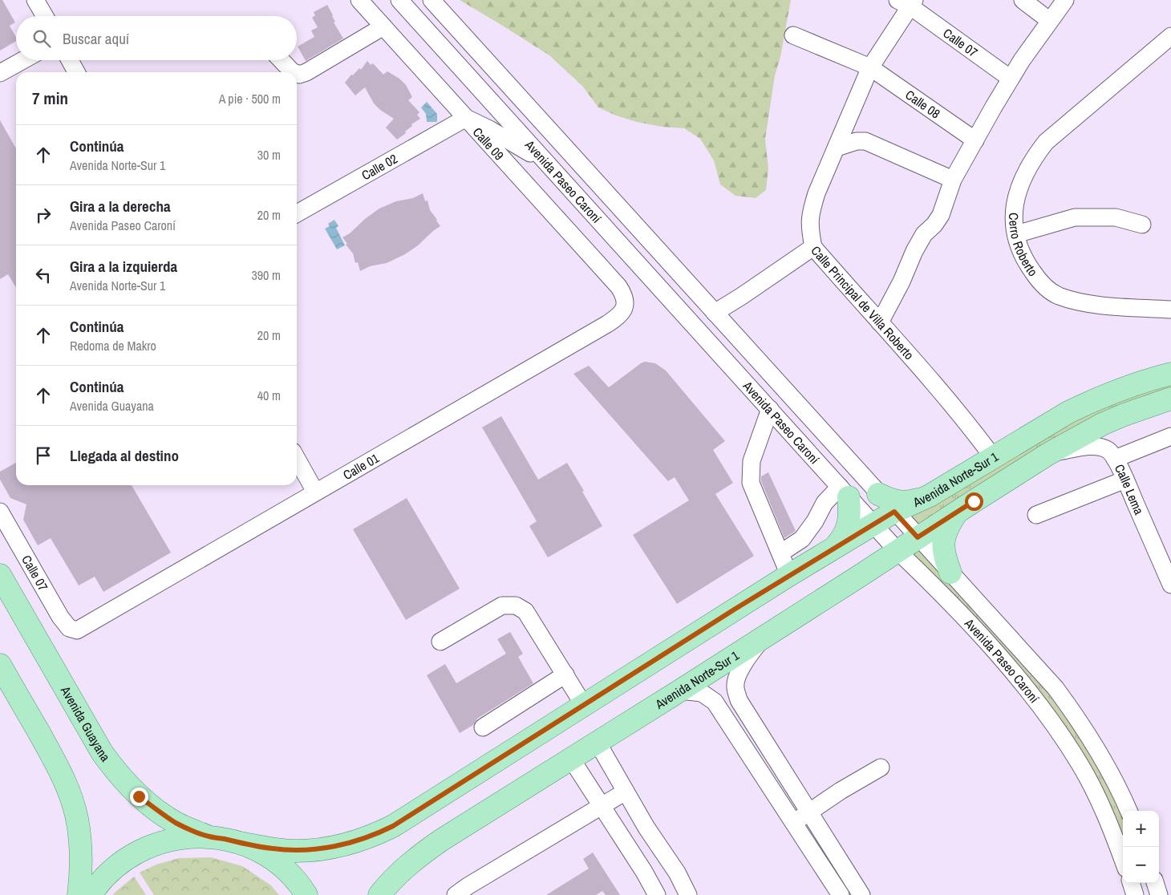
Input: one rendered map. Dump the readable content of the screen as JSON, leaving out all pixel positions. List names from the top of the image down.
{
  "streets": {
    "main road": ["Avenida Norte-Sur 1", "Avenida Guayana"],
    "street": [
      "Calle 07",
      "Calle 08",
      "Calle 09",
      "Calle 02",
      "Avenida Paseo Caroní",
      "Cerro Roberto",
      "Calle Principal de Villa Roberto",
      "Calle 01",
      "Calle Lema"
    ]
  },
  "crossings": [
    ["Calle 07", "Calle Principal de Villa Roberto"],
    ["Calle 07", "Calle 01"],
    ["Calle 08", "Calle Principal de Villa Roberto"],
    ["Calle 09", "Calle 02"],
    ["Calle 09", "Calle 01"],
    ["Avenida Paseo Caroní", "Avenida Norte-Sur 1"],
    ["Calle Principal de Villa Roberto", "Avenida Norte-Sur 1"],
    ["Avenida Norte-Sur 1", "Calle Lema"]
  ],
  "page": {
    "search": "Buscar aquí",
    "heading": ["7 min", "A pie · 500 m"],
    "list": [
      ["Continúa", "Avenida Norte-Sur 1", "30 m"],
      ["Gira a la derecha", "Avenida Paseo Caroní", "20 m"],
      ["Gira a la izquierda", "Avenida Norte-Sur 1", "390 m"],
      ["Continúa", "Redoma de Makro", "20 m"],
      ["Continúa", "Avenida Guayana", "40 m"],
      "Llegada al destino"
    ],
    "map_buttons": ["+", "−"]
  }
}
